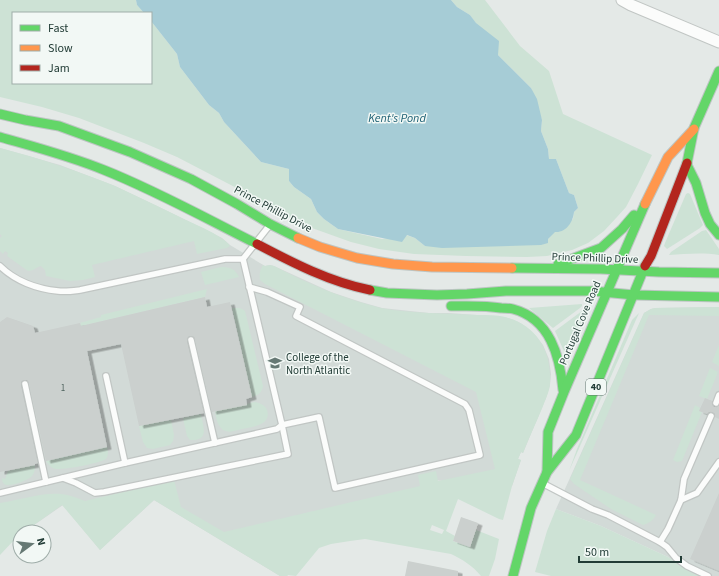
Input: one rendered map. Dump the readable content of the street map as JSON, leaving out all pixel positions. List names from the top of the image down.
{
  "streets": {
    "main road": ["Prince Phillip Drive", "Portugal Cove Road", "40"]
  },
  "crossings": [
    ["Prince Phillip Drive", "Portugal Cove Road"]
  ],
  "water": ["Kent's Pond"],
  "places": {
    "school or university": ["College of the North Atlantic"]
  },
  "house_numbers": ["1"],
  "legend": ["Fast", "Slow", "Jam"],
  "scale_bar": "50 m",
  "north": "right"
}
